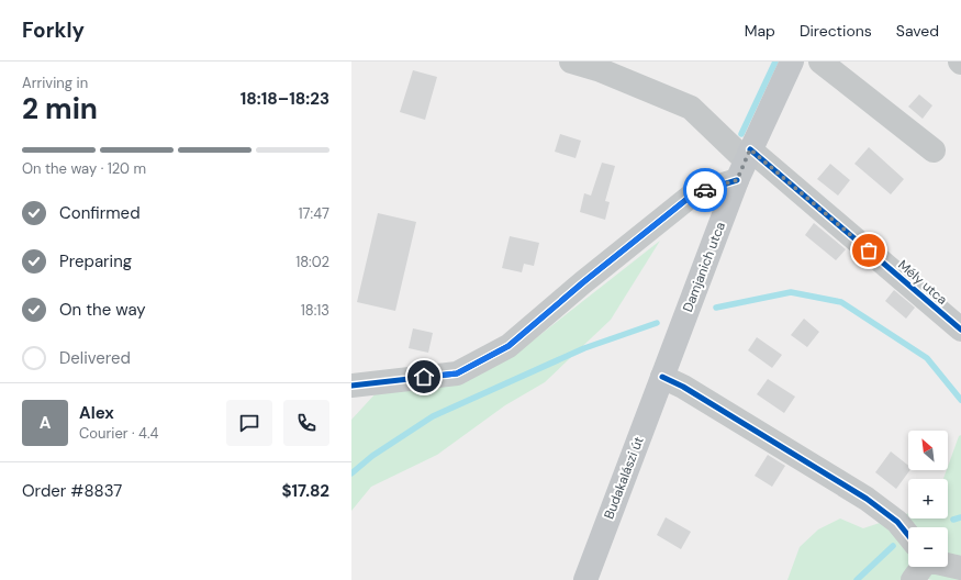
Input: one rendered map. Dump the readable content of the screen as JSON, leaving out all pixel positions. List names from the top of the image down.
{
  "streets": {
    "main road": ["Damjanich utca", "Budakalászi út"],
    "street": ["Mély utca"]
  },
  "crossings": [
    ["Damjanich utca", "Mély utca"],
    ["Damjanich utca", "Budakalászi út"]
  ],
  "north": "top left",
  "page": {
    "header": "Forkly",
    "nav": ["Map", "Directions", "Saved"],
    "heading": ["2 min", "Arriving in", "18:18–18:23"],
    "panel": [
      "Alex",
      "Courier · 4.4",
      "Order #8837",
      "$17.82"
    ],
    "bar": "On the way · 120 m",
    "list": [
      ["Confirmed", "17:47"],
      ["Preparing", "18:02"],
      ["On the way", "18:13"],
      "Delivered"
    ],
    "round": "A",
    "map_buttons": ["+", "−"]
  }
}
